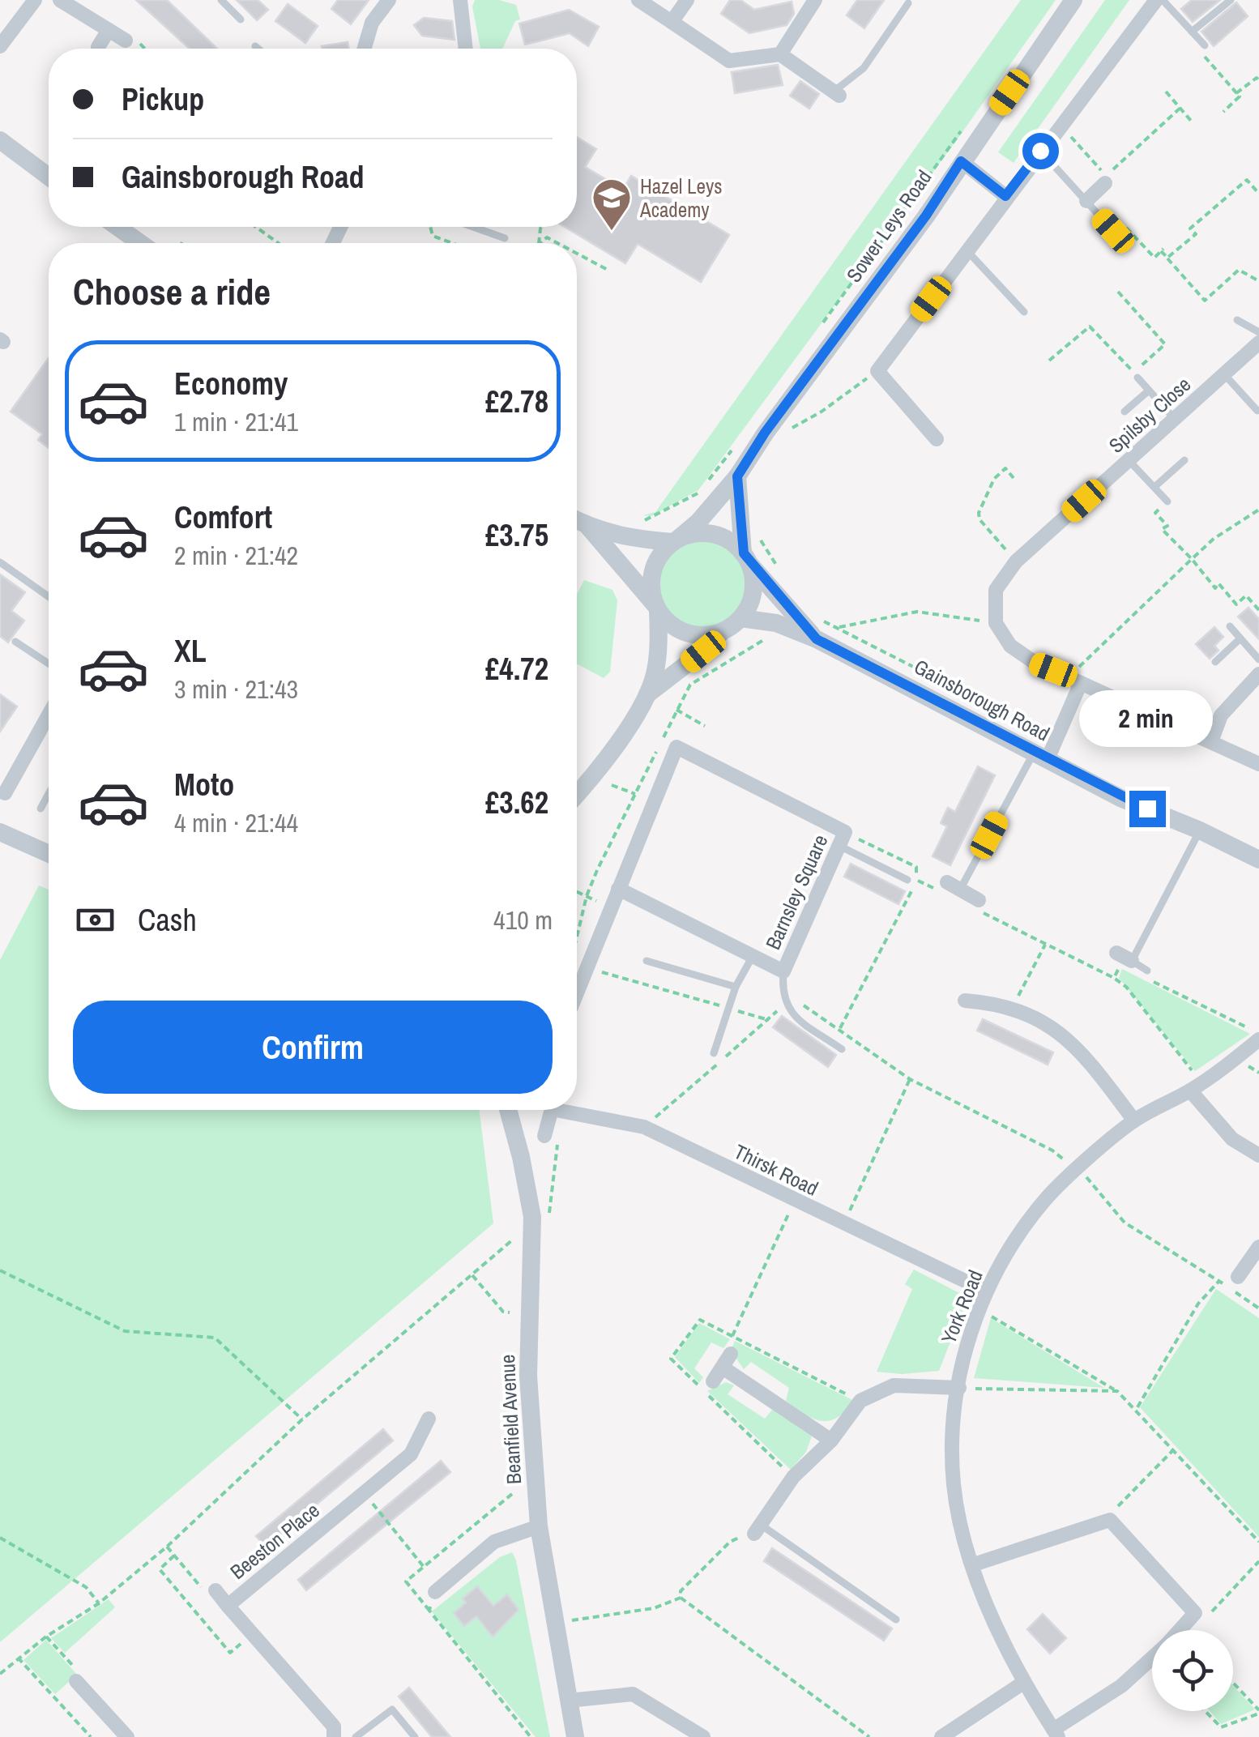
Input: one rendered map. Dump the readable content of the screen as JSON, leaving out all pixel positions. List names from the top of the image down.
{
  "streets": {
    "street": [
      "Sower Leys Road",
      "Spilsby Close",
      "Gainsborough Road",
      "Barnsley Square",
      "Thirsk Road",
      "York Road",
      "Beanfield Avenue",
      "Beeston Place"
    ]
  },
  "crossings": [
    ["Sower Leys Road", "Gainsborough Road"],
    ["Thirsk Road", "York Road"]
  ],
  "places": {
    "school or university": ["Hazel Leys Academy"]
  },
  "page": {
    "banner": ["Pickup", "Gainsborough Road"],
    "heading": "Choose a ride",
    "list": [
      {
        "name": "Economy",
        "note": "1 min · 21:41",
        "value": "£2.78"
      },
      {
        "name": "Comfort",
        "note": "2 min · 21:42",
        "value": "£3.75"
      },
      {
        "name": "XL",
        "note": "3 min · 21:43",
        "value": "£4.72"
      },
      {
        "name": "Moto",
        "note": "4 min · 21:44",
        "value": "£3.62"
      }
    ],
    "bubble": "2 min",
    "pay": ["Cash", "410 m"],
    "buttons": "Confirm"
  }
}
